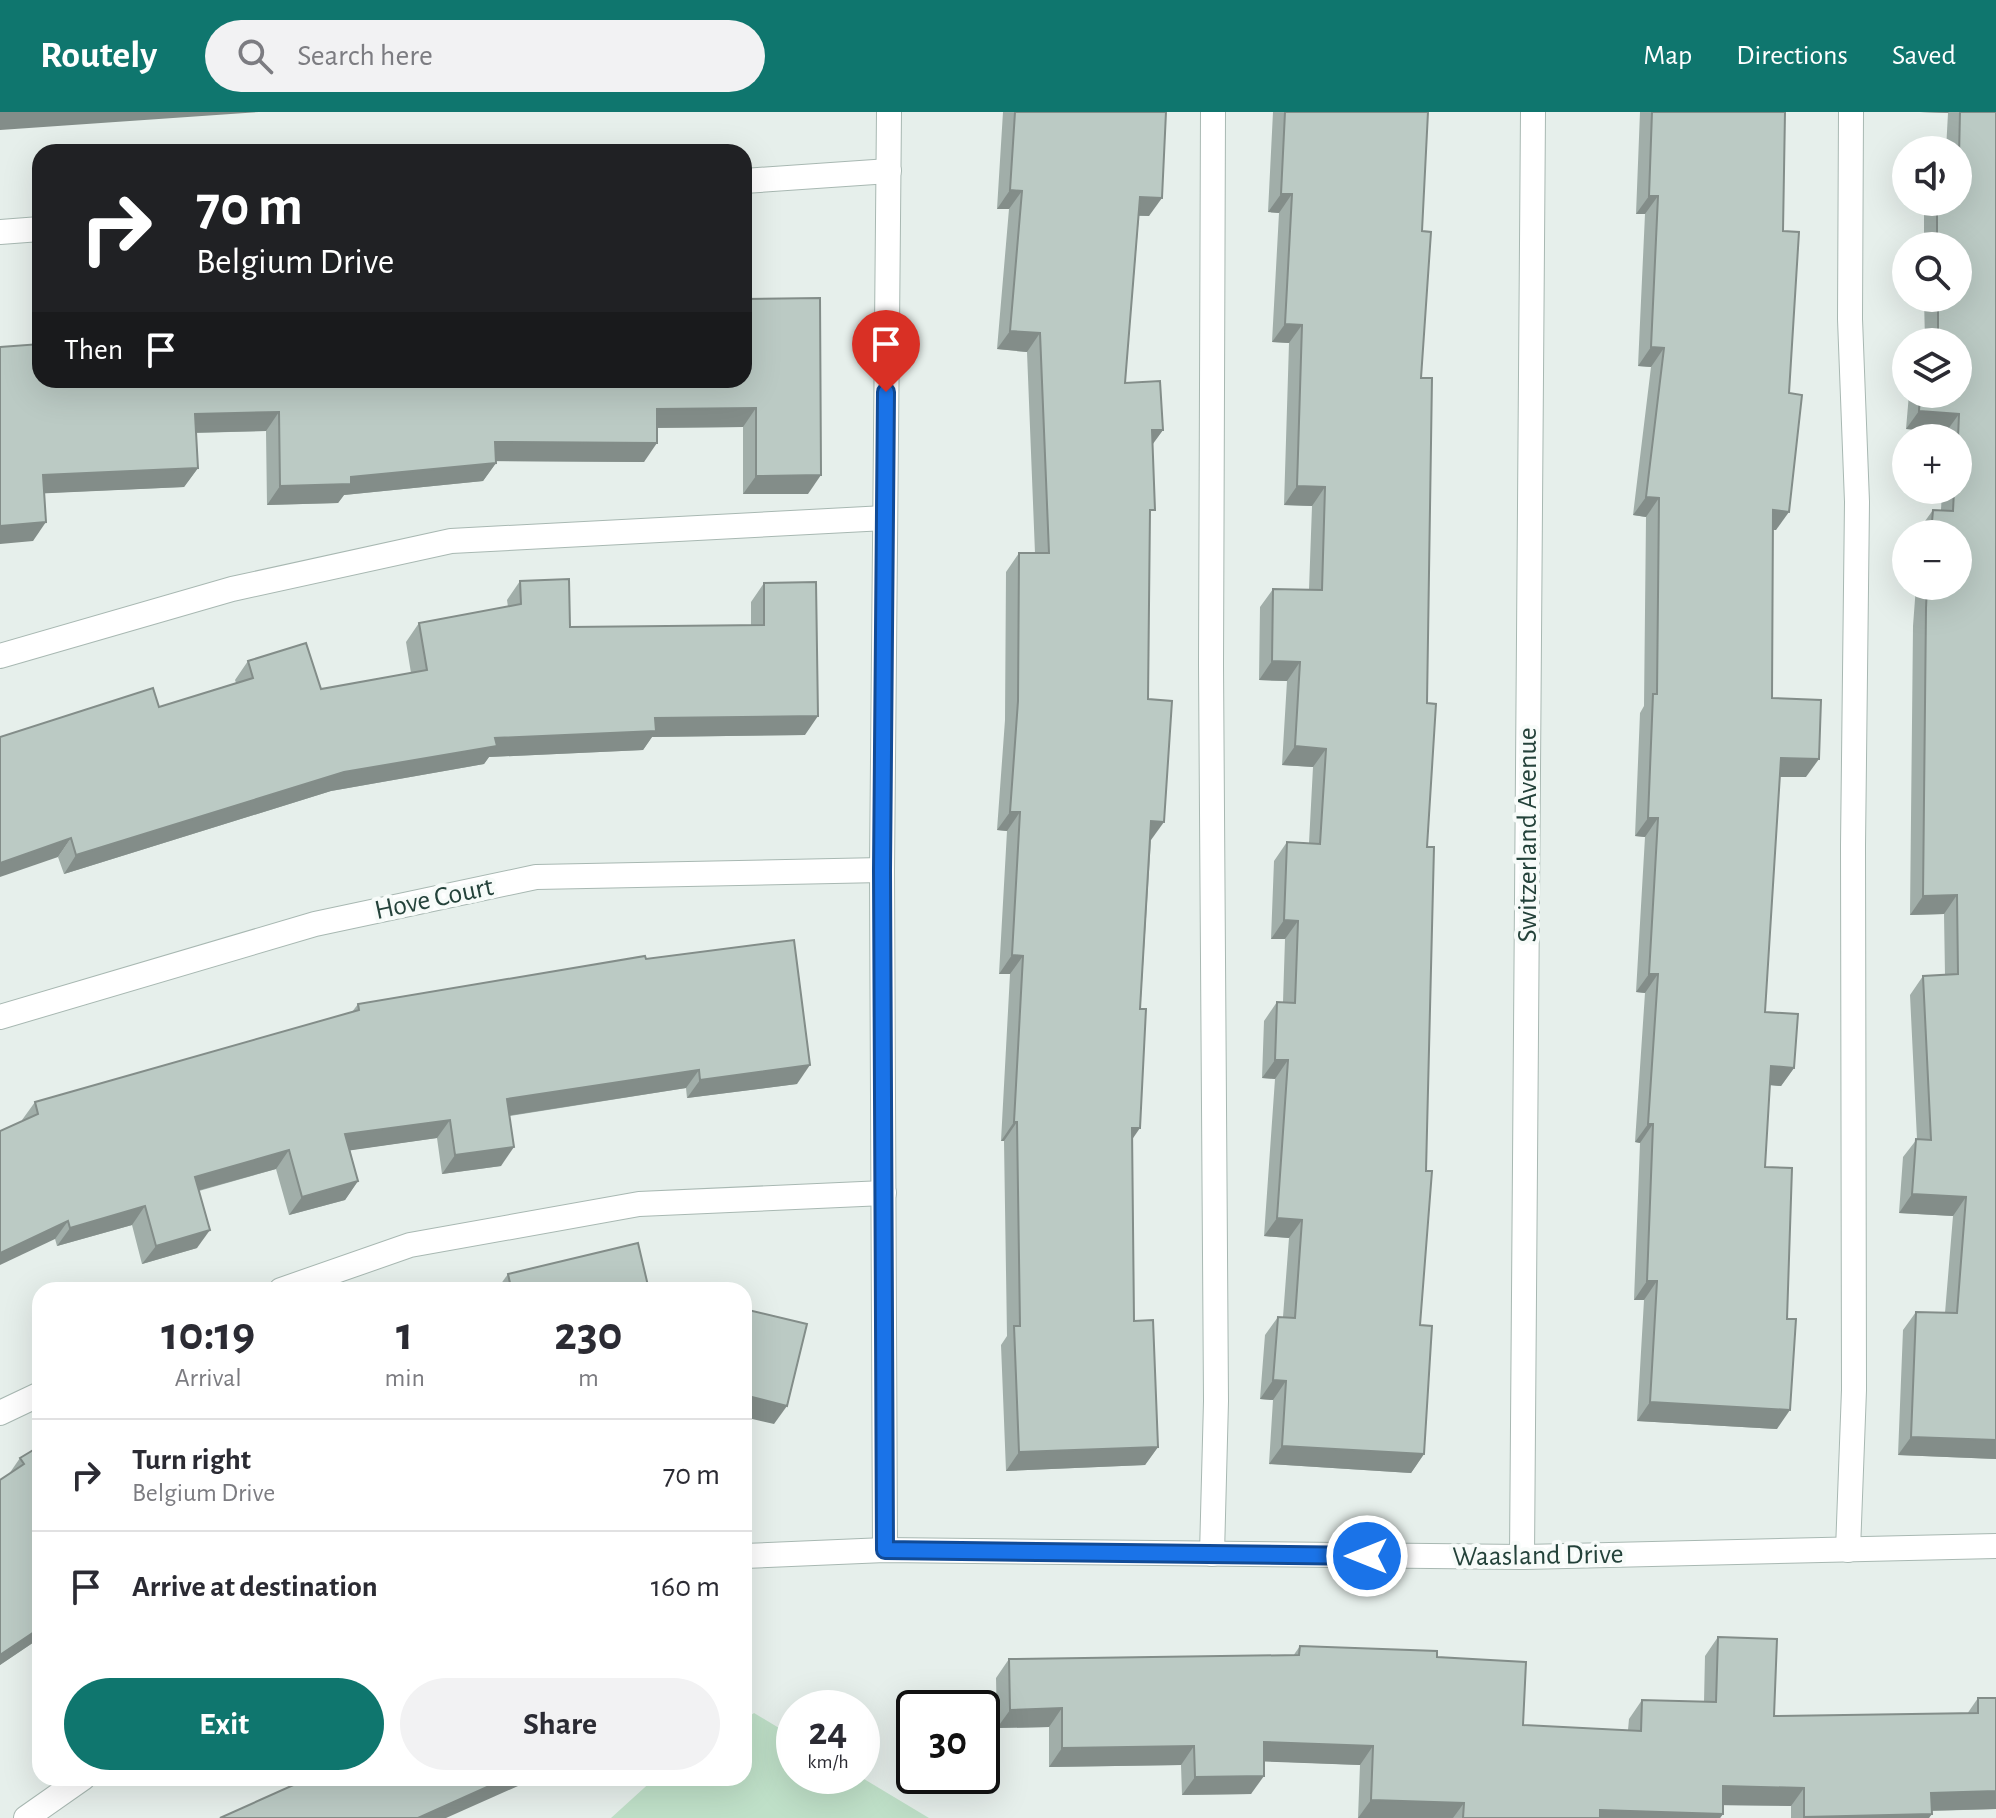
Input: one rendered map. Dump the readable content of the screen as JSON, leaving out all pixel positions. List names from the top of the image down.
{
  "streets": {
    "street": ["Switzerland Avenue", "Hove Court", "Waasland Drive"]
  },
  "crossings": [
    ["Switzerland Avenue", "Waasland Drive"]
  ],
  "page": {
    "header": "Routely",
    "search": "Search here",
    "nav": ["Map", "Directions", "Saved"],
    "map_buttons": ["+", "−"],
    "turn": ["70 m", "Belgium Drive"],
    "then": "Then",
    "eta": [
      "10:19",
      "Arrival",
      "1",
      "min",
      "230",
      "m"
    ],
    "list": [
      {
        "name": "Turn right",
        "note": "Belgium Drive",
        "value": "70 m"
      },
      {
        "name": "Arrive at destination",
        "value": "160 m"
      }
    ],
    "buttons": ["Exit", "Share"],
    "speed": "24 km/h",
    "limit": "30"
  }
}
